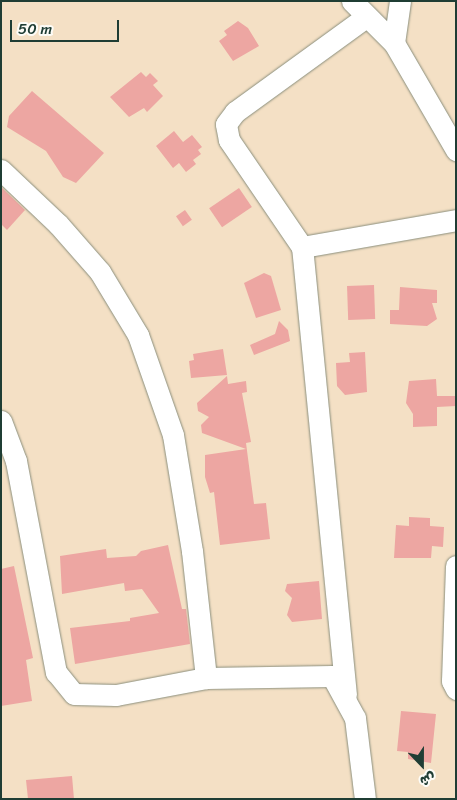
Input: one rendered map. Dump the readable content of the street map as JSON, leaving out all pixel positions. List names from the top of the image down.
{
  "scale_bar": "50 m",
  "north": "bottom"
}
